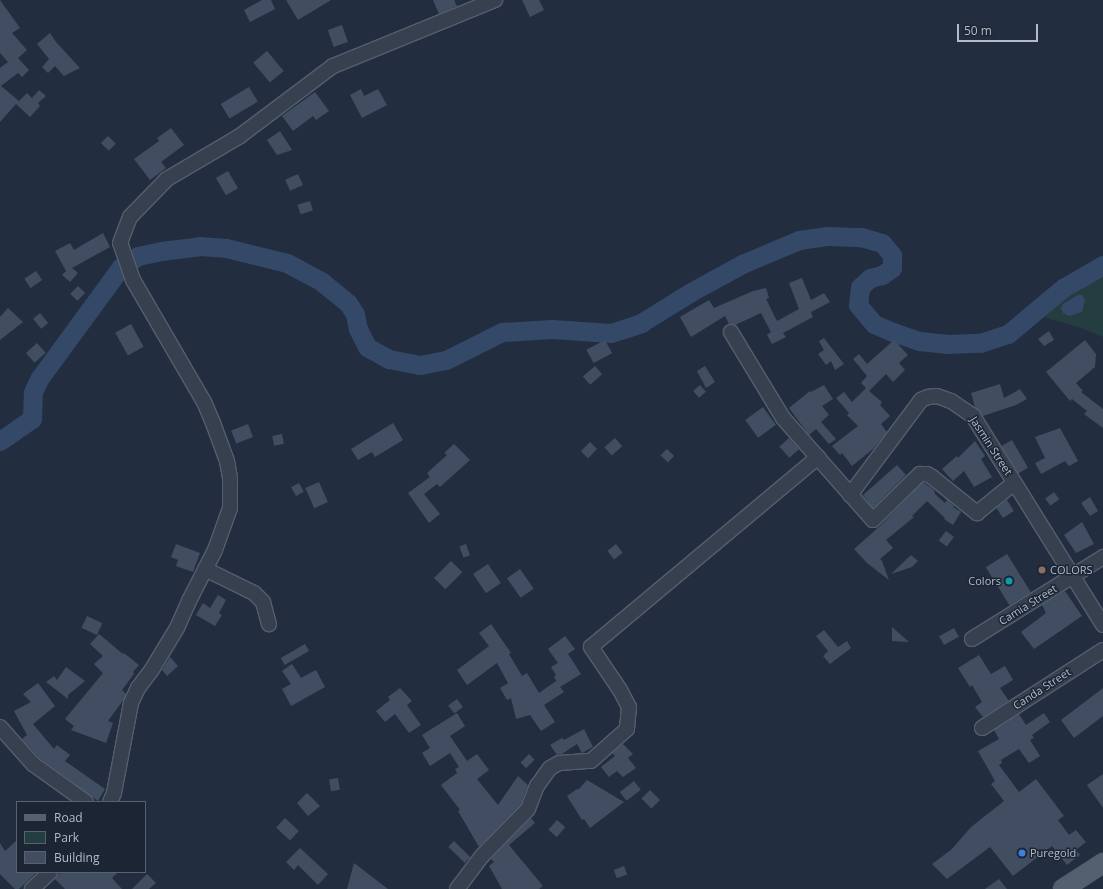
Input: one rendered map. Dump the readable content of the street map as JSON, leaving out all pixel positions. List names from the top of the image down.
{
  "streets": {
    "street": ["Jasmin Street", "Camia Street", "Canda Street"]
  },
  "crossings": [
    ["Jasmin Street", "Camia Street"]
  ],
  "places": ["COLORS", "Colors", "Puregold"],
  "legend": ["Road", "Park", "Building"],
  "scale_bar": "50 m"
}
